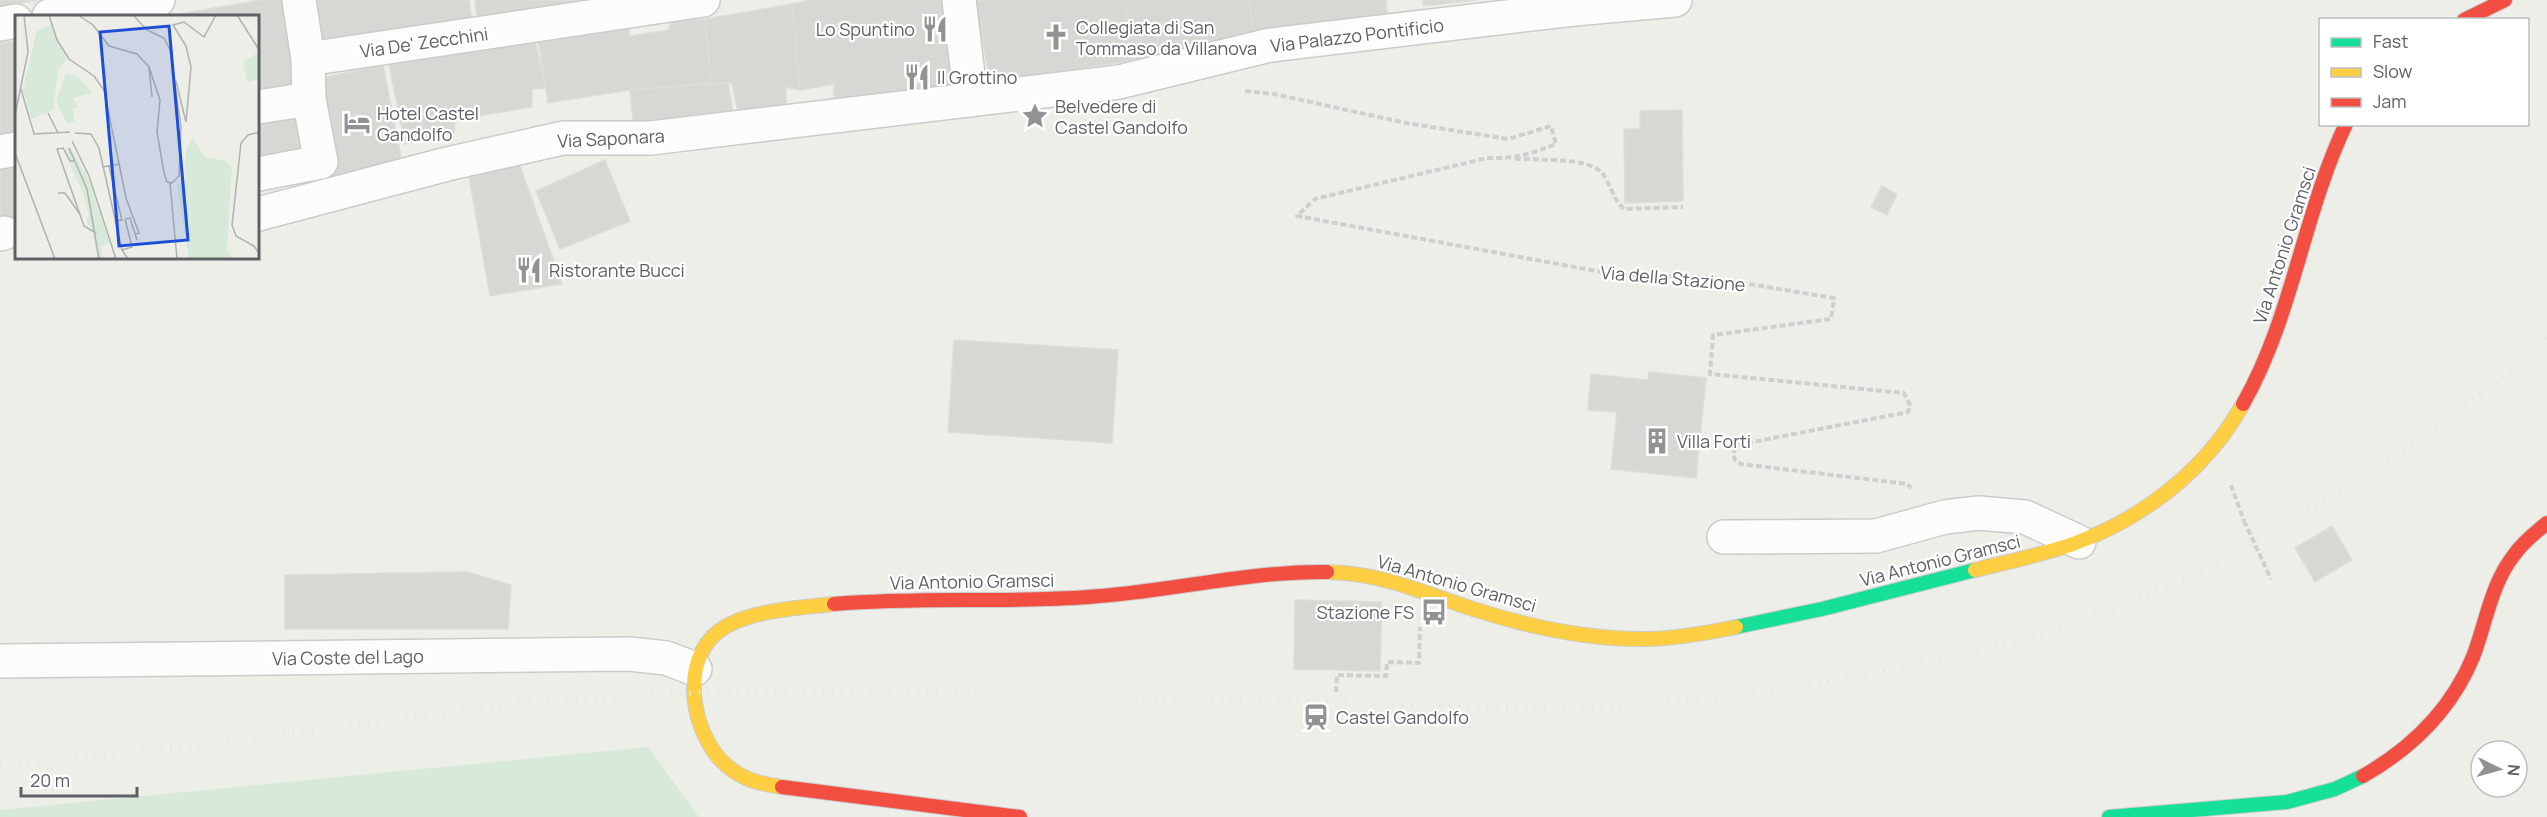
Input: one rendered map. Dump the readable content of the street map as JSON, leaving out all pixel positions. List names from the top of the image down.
{
  "streets": {
    "street": [
      "Via Palazzo Pontificio",
      "Via De' Zecchini",
      "Via Saponara",
      "Via Antonio Gramsci",
      "Via Coste del Lago"
    ],
    "path": ["Via della Stazione"]
  },
  "crossings": [
    ["Via Palazzo Pontificio", "Via Saponara"],
    ["Via Antonio Gramsci", "Via Coste del Lago"]
  ],
  "places": {
    "restaurant": ["Lo Spuntino", "Il Grottino", "Ristorante Bucci"],
    "church": ["Collegiata di San Tommaso da Villanova"],
    "place": ["Belvedere di Castel Gandolfo"],
    "hotel": ["Hotel Castel Gandolfo"],
    "building": ["Villa Forti"],
    "bus stop": ["Stazione FS"],
    "station": ["Castel Gandolfo"]
  },
  "legend": ["Fast", "Slow", "Jam"],
  "scale_bar": "20 m",
  "north": "right"
}
